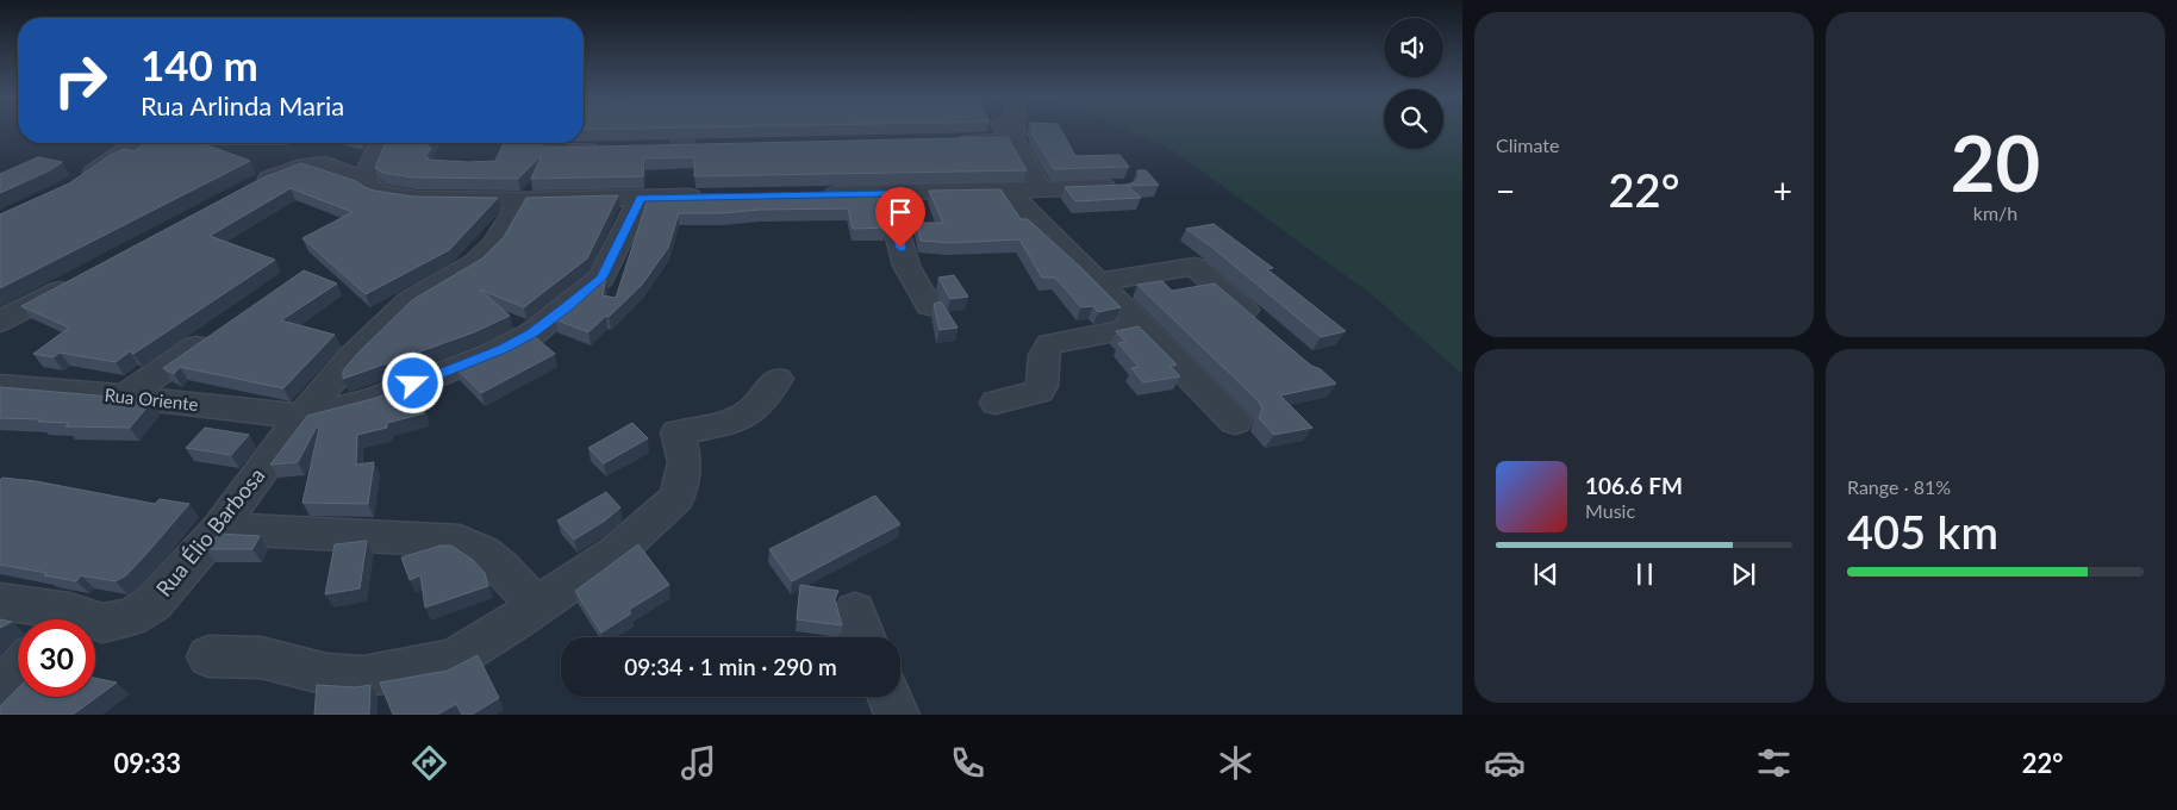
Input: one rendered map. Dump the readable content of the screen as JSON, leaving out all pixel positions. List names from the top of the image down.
{
  "streets": {
    "street": ["Rua Oriente", "Rua Élio Barbosa"]
  },
  "crossings": [
    ["Rua Oriente", "Rua Élio Barbosa"]
  ],
  "page": {
    "tile": [
      "Climate",
      ["20", "km/h"],
      ["Range · 81%", "405 km"]
    ],
    "turn": ["140 m", "Rua Arlinda Maria"],
    "heat": ["−", "22°", "+"],
    "song": ["106.6 FM", "Music"],
    "limit": "30",
    "trip": "09:34 · 1 min · 290 m",
    "tabs": ["09:33", "22°"]
  }
}
